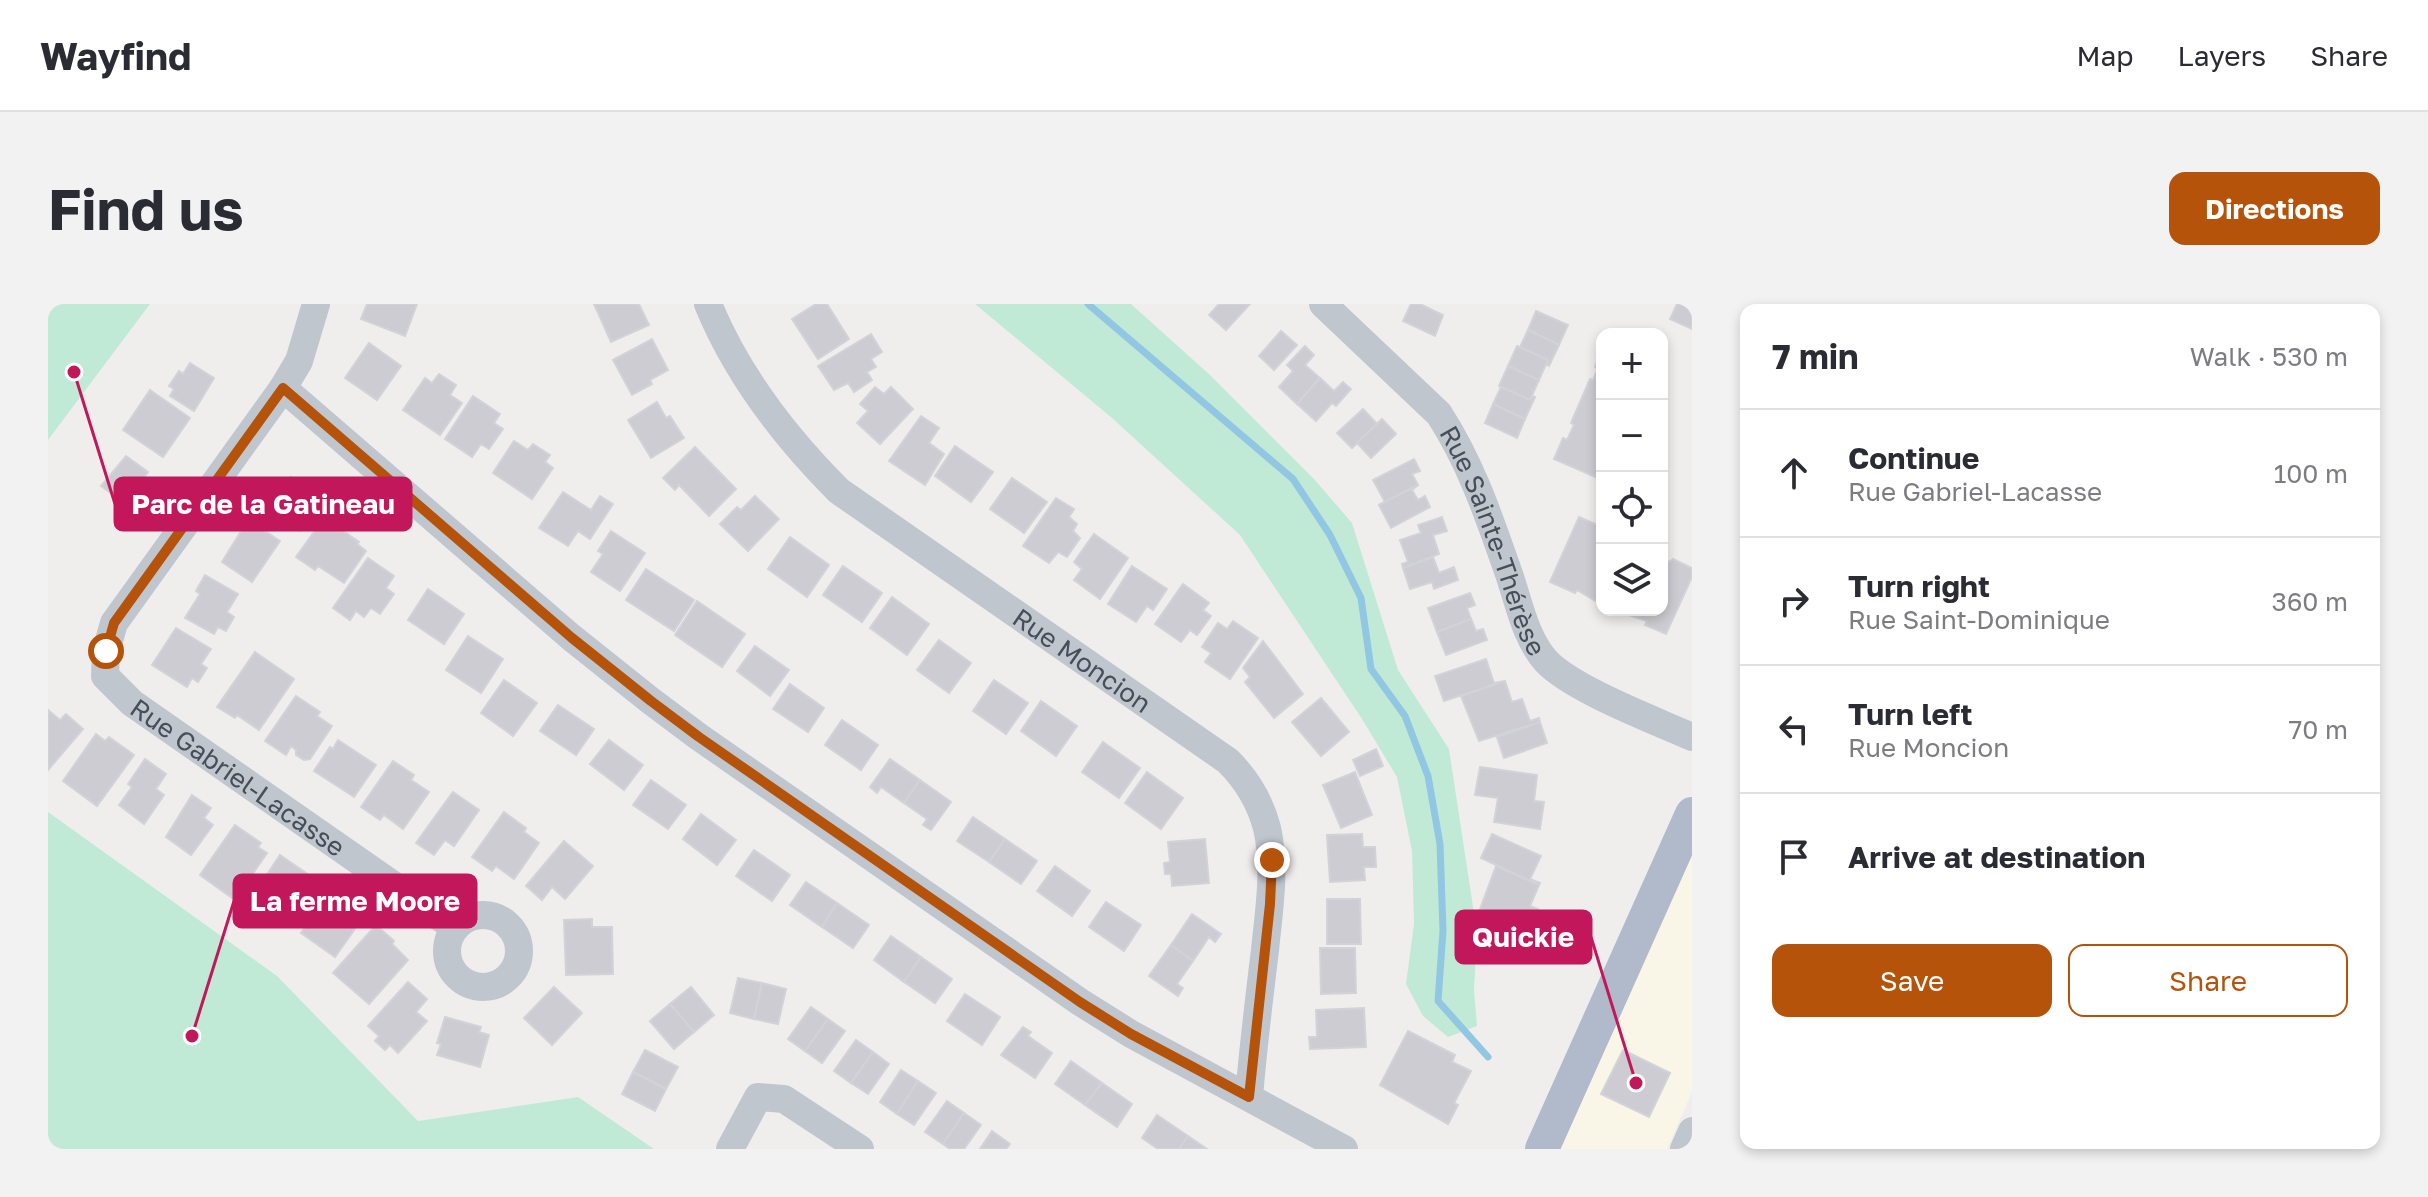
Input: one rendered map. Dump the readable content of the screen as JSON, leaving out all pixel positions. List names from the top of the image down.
{
  "streets": {
    "street": ["Rue Sainte-Thérèse", "Rue Moncion", "Rue Gabriel-Lacasse"]
  },
  "places": ["Parc de la Gatineau", "La ferme Moore", "Quickie"],
  "page": {
    "header": "Wayfind",
    "nav": ["Map", "Layers", "Share"],
    "buttons": [
      "Directions",
      ["Save", "Share"]
    ],
    "title": "Find us",
    "heading": ["7 min", "Walk · 530 m"],
    "map_buttons": ["+", "−"],
    "list": [
      ["Continue", "Rue Gabriel-Lacasse", "100 m"],
      ["Turn right", "Rue Saint-Dominique", "360 m"],
      ["Turn left", "Rue Moncion", "70 m"],
      "Arrive at destination"
    ]
  }
}
